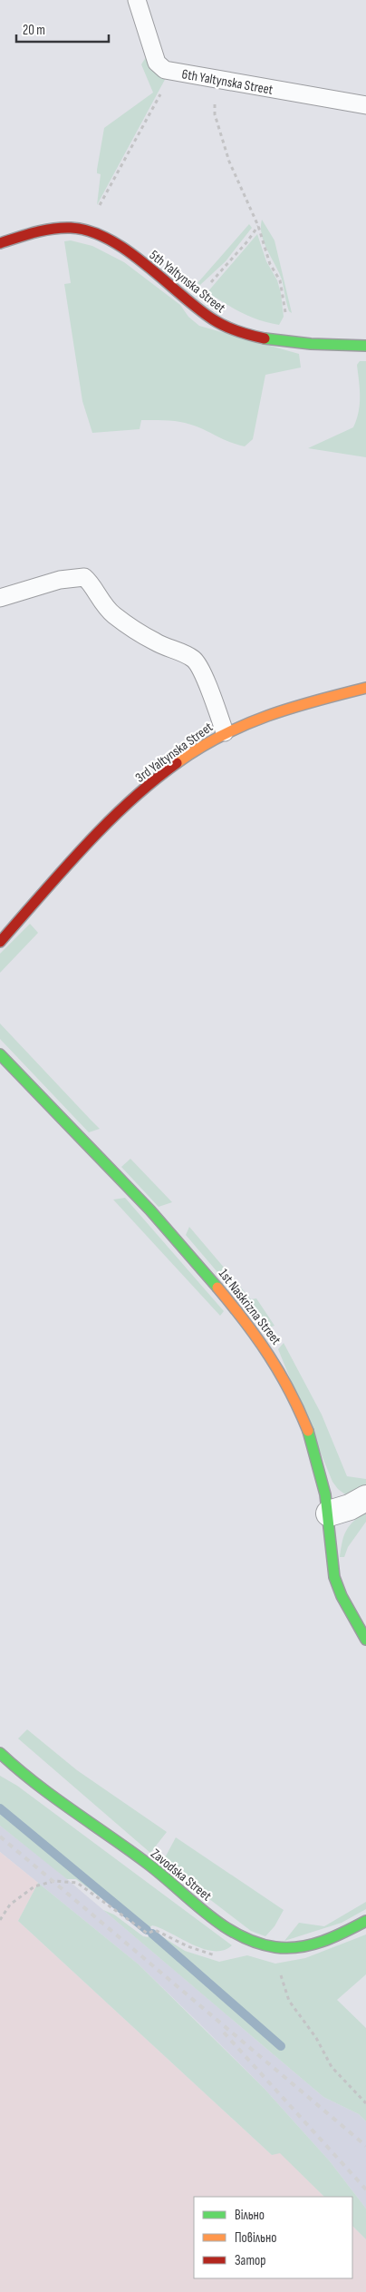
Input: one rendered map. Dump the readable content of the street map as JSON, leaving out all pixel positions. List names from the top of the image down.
{
  "streets": {
    "street": [
      "5th Yaltynska Street",
      "3rd Yaltynska Street",
      "1st Naskrizna Street",
      "Zavodska Street"
    ],
    "lane": ["6th Yaltynska Street"]
  },
  "legend": ["Вільно", "Повільно", "Затор"],
  "scale_bar": "20 m"
}
